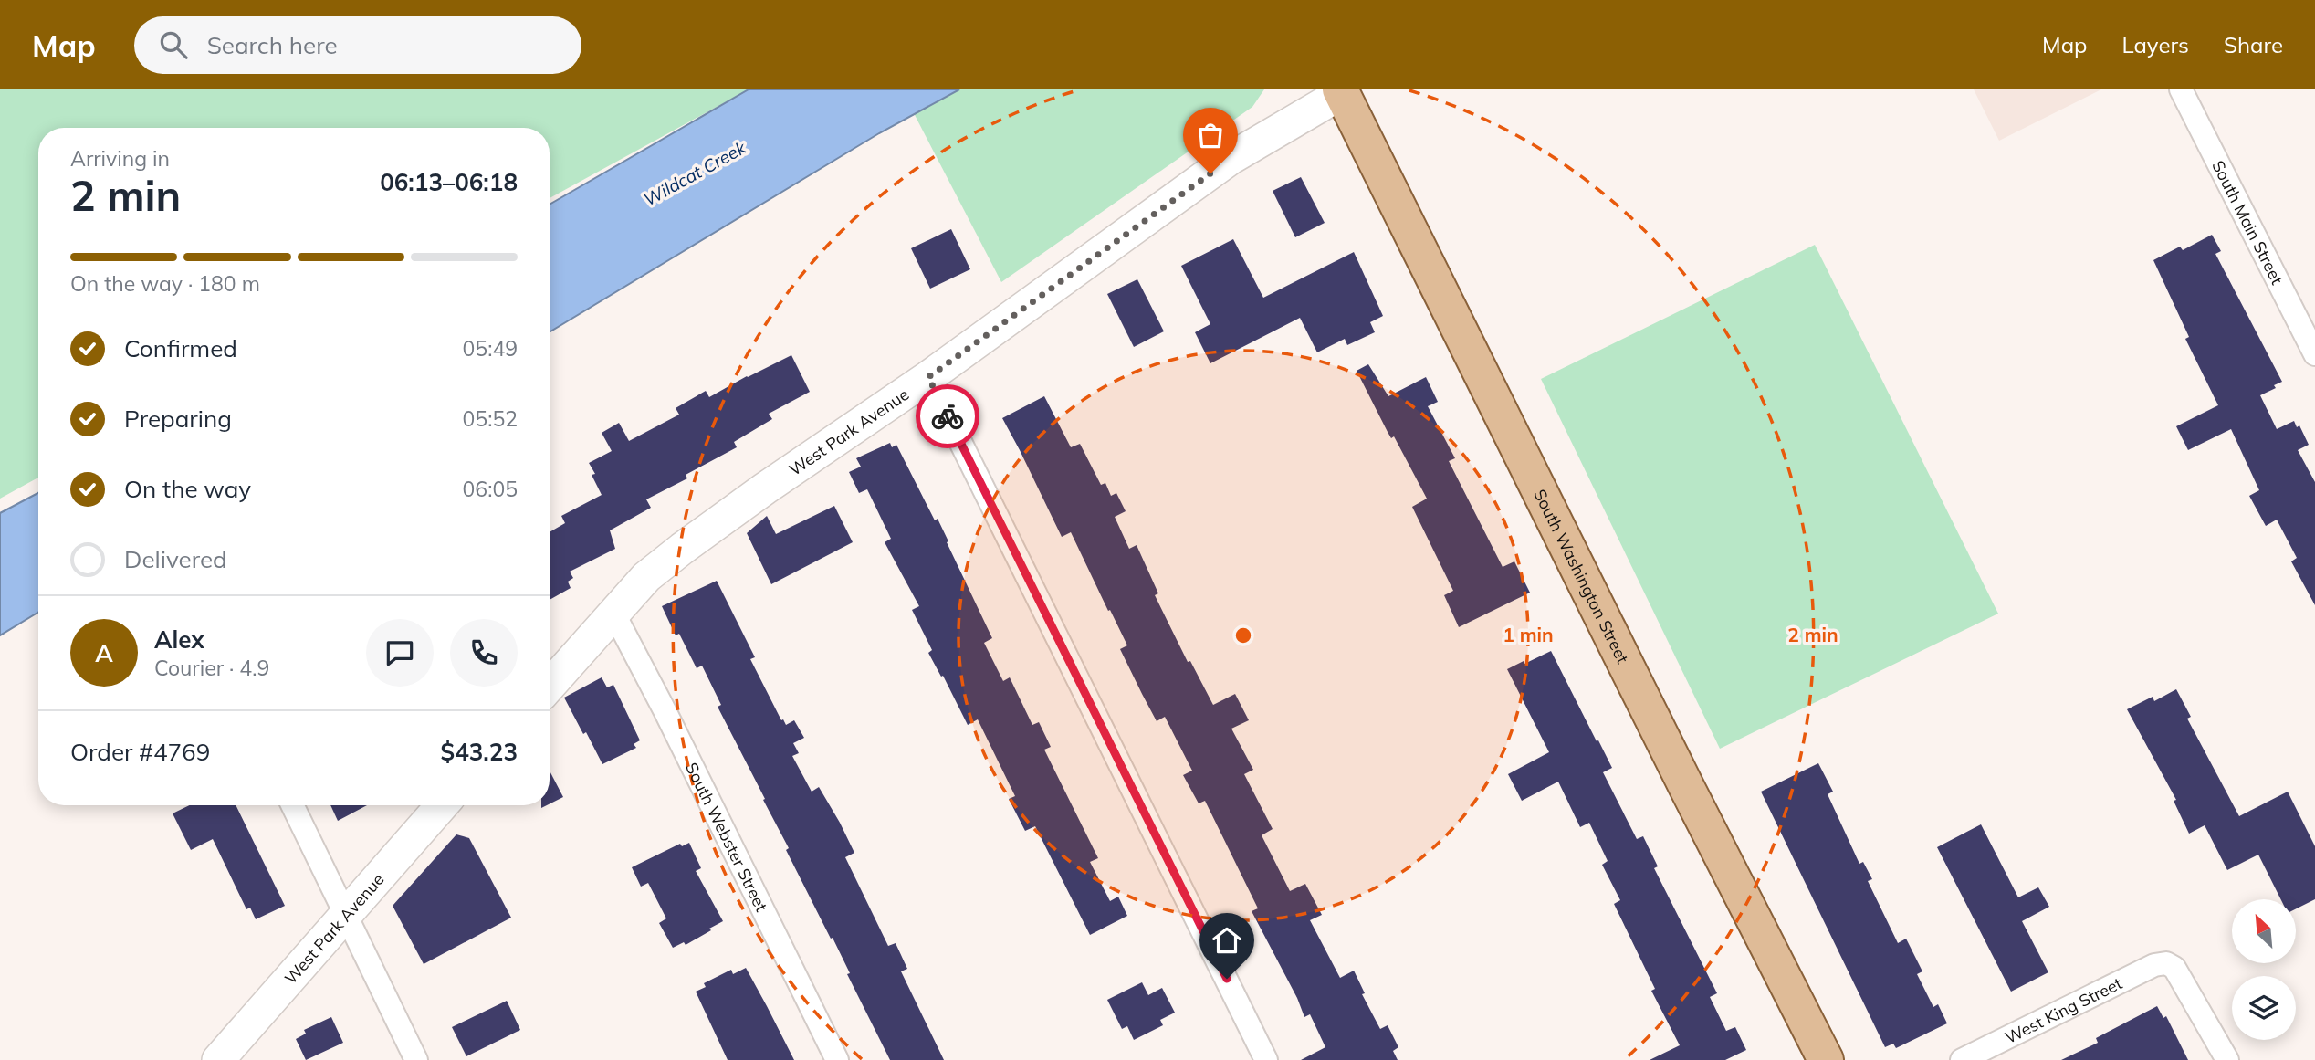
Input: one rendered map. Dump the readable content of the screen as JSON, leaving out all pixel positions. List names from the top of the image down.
{
  "streets": {
    "main road": ["West Park Avenue", "South Washington Street"],
    "street": ["South Main Street", "South Webster Street", "West King Street"]
  },
  "crossings": [
    ["West Park Avenue", "South Washington Street"],
    ["West Park Avenue", "South Webster Street"]
  ],
  "water": ["Wildcat Creek"],
  "north": "top left",
  "page": {
    "header": "Map",
    "search": "Search here",
    "nav": ["Map", "Layers", "Share"],
    "heading": ["2 min", "Arriving in", "06:13–06:18"],
    "panel": [
      "Alex",
      "Courier · 4.9",
      "Order #4769",
      "$43.23"
    ],
    "bar": "On the way · 180 m",
    "list": [
      ["Confirmed", "05:49"],
      ["Preparing", "05:52"],
      ["On the way", "06:05"],
      "Delivered"
    ],
    "round": "A"
  },
  "rings": ["1 min", "2 min"]
}
